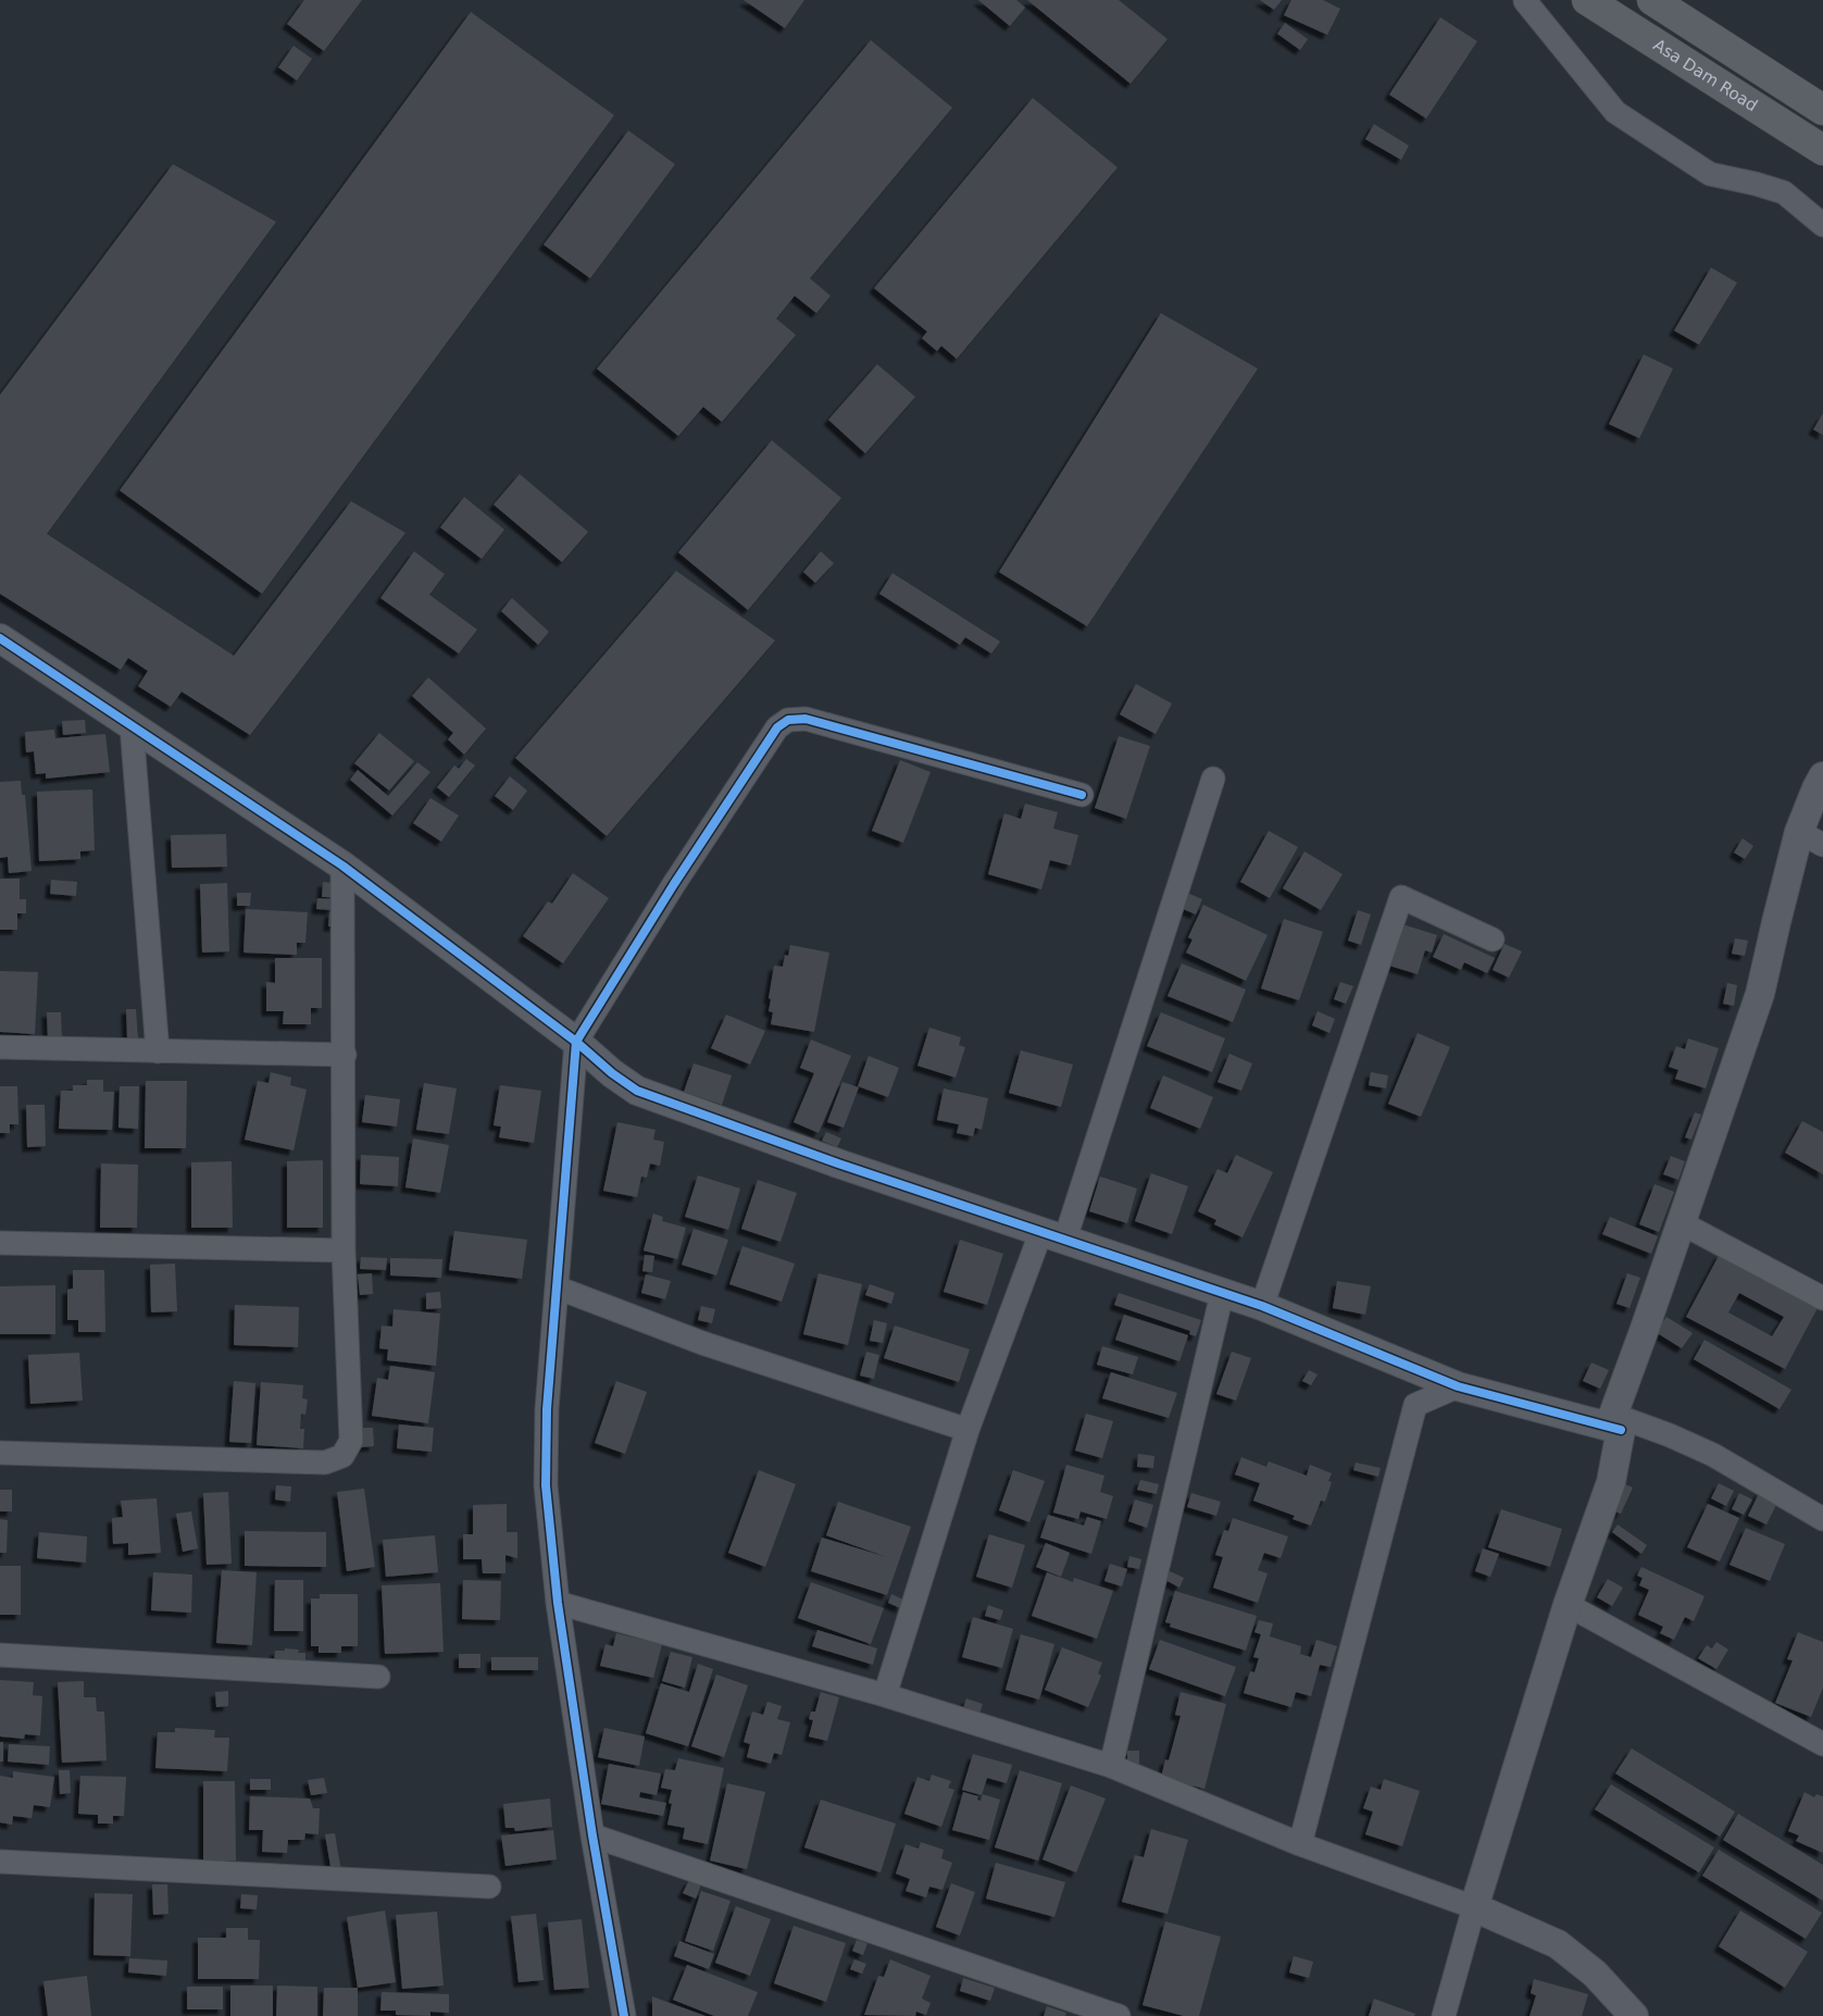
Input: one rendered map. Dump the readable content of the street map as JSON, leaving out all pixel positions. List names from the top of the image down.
{
  "streets": {
    "main road": ["Asa Dam Road"]
  }
}
